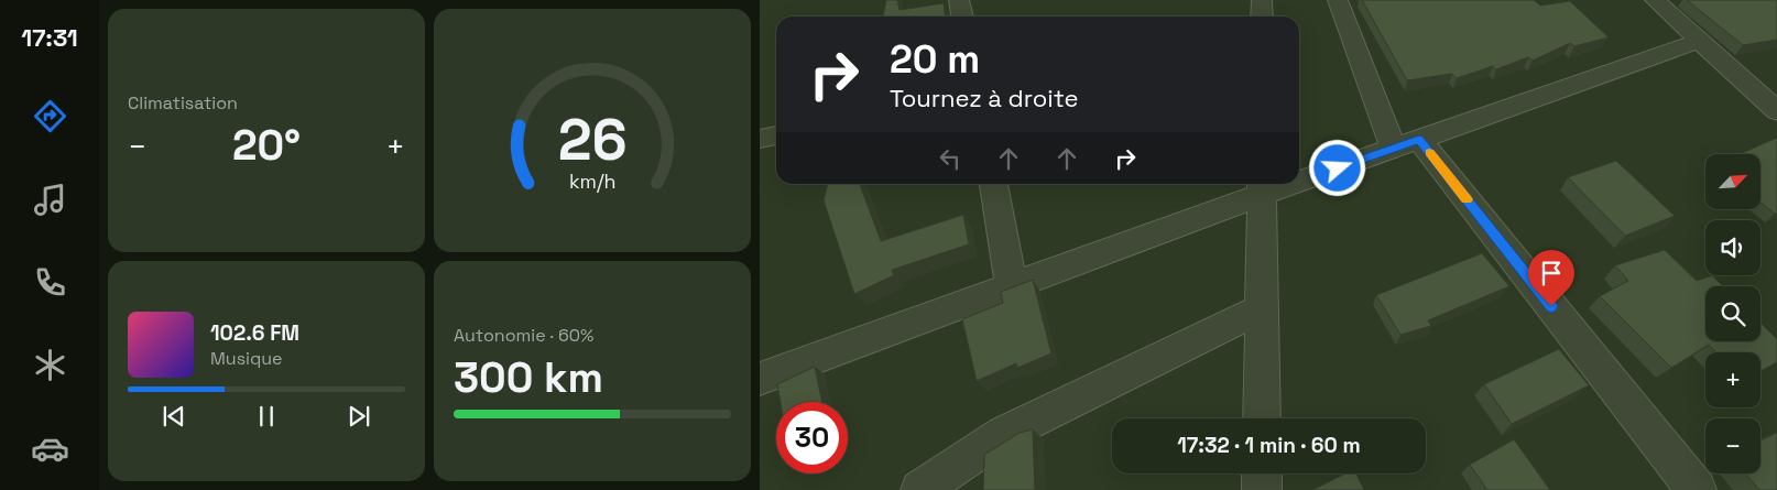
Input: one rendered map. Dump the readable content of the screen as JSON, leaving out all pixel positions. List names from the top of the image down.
{
  "north": "top right",
  "page": {
    "tabs": "17:31",
    "tile": [
      "Climatisation",
      ["Autonomie · 60%", "300 km"]
    ],
    "turn": ["20 m", "Tournez à droite"],
    "heat": ["−", "20°", "+"],
    "map_buttons": ["+", "−"],
    "song": ["102.6 FM", "Musique"],
    "limit": "30",
    "trip": "17:32 · 1 min · 60 m",
    "gauge": ["26", "km/h"]
  }
}
